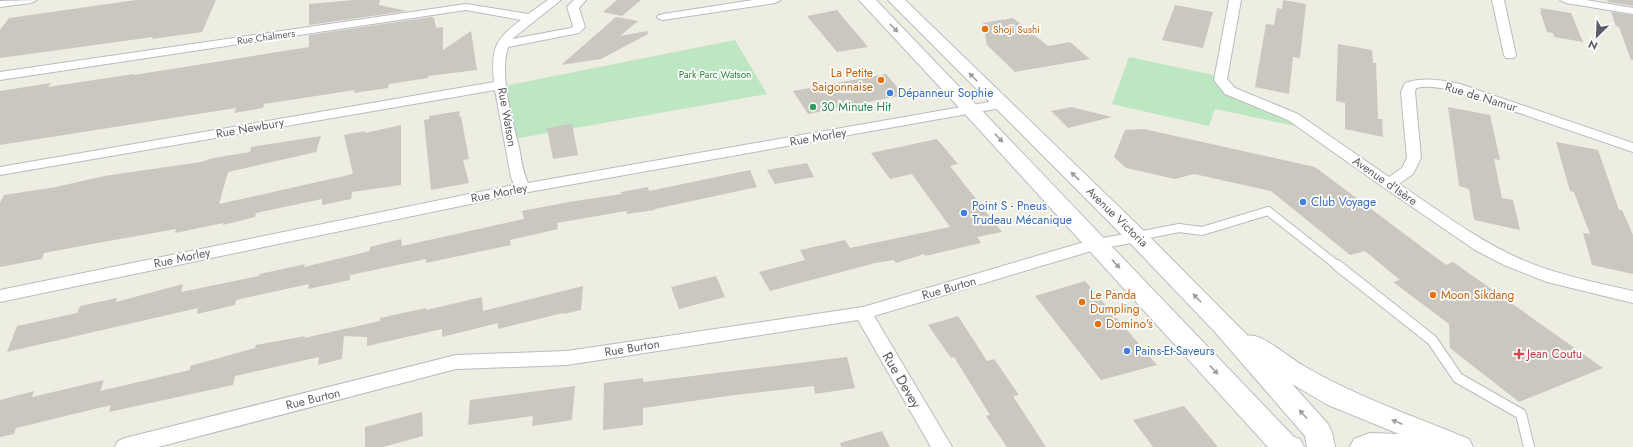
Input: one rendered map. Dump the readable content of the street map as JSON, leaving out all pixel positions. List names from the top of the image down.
{
  "streets": {
    "main road": ["Avenue Victoria"],
    "street": [
      "Rue Chalmers",
      "Rue de Namur",
      "Rue Watson",
      "Rue Newbury",
      "Rue Morley",
      "Avenue d'Isère",
      "Rue Burton",
      "Rue Devey"
    ]
  },
  "crossings": [
    ["Rue de Namur", "Avenue d'Isère"],
    ["Rue Watson", "Rue Newbury"],
    ["Rue Watson", "Rue Morley"],
    ["Rue Morley", "Avenue Victoria"],
    ["Avenue Victoria", "Rue Burton"],
    ["Rue Burton", "Rue Devey"]
  ],
  "parks": ["Park Parc Watson"],
  "places": {
    "other": [
      "Shoji Sushi",
      "La Petite Saigonnaise",
      "Dépanneur Sophie",
      "30 Minute Hit",
      "Club Voyage",
      "Point S - Pneus Trudeau Mécanique",
      "Moon Sikdang",
      "Le Panda Dumpling",
      "Domino's",
      "Pains-Et-Saveurs"
    ],
    "health": ["Jean Coutu"]
  },
  "north": "bottom left"
}
